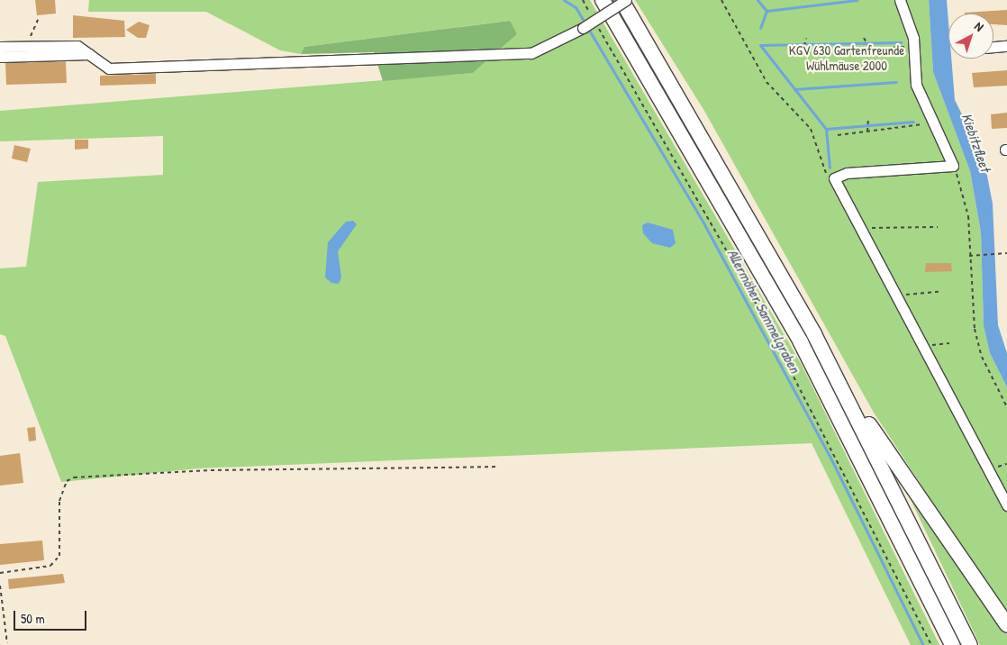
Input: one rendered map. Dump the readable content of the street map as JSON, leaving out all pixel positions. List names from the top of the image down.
{
  "water": ["Kiebitzfleet", "Allermöher Sammelgraben"],
  "parks": ["KGV 630 Gartenfreunde Wühlmäuse 2000"],
  "scale_bar": "50 m",
  "north": "top right"
}
